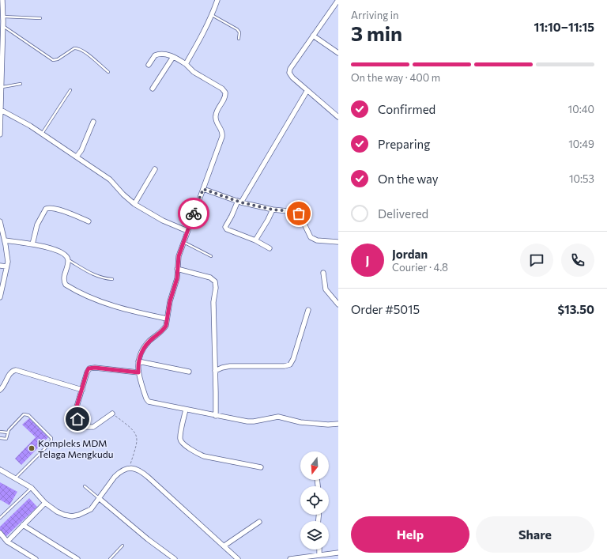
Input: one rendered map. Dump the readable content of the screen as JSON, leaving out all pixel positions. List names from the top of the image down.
{
  "places": ["Kompleks MDM Telaga Mengkudu"],
  "north": "bottom",
  "page": {
    "heading": ["3 min", "Arriving in", "11:10–11:15"],
    "panel": [
      "Jordan",
      "Courier · 4.8",
      "Order #5015",
      "$13.50"
    ],
    "bar": "On the way · 400 m",
    "list": [
      ["Confirmed", "10:40"],
      ["Preparing", "10:49"],
      ["On the way", "10:53"],
      "Delivered"
    ],
    "round": "J",
    "buttons": ["Help", "Share"]
  }
}
